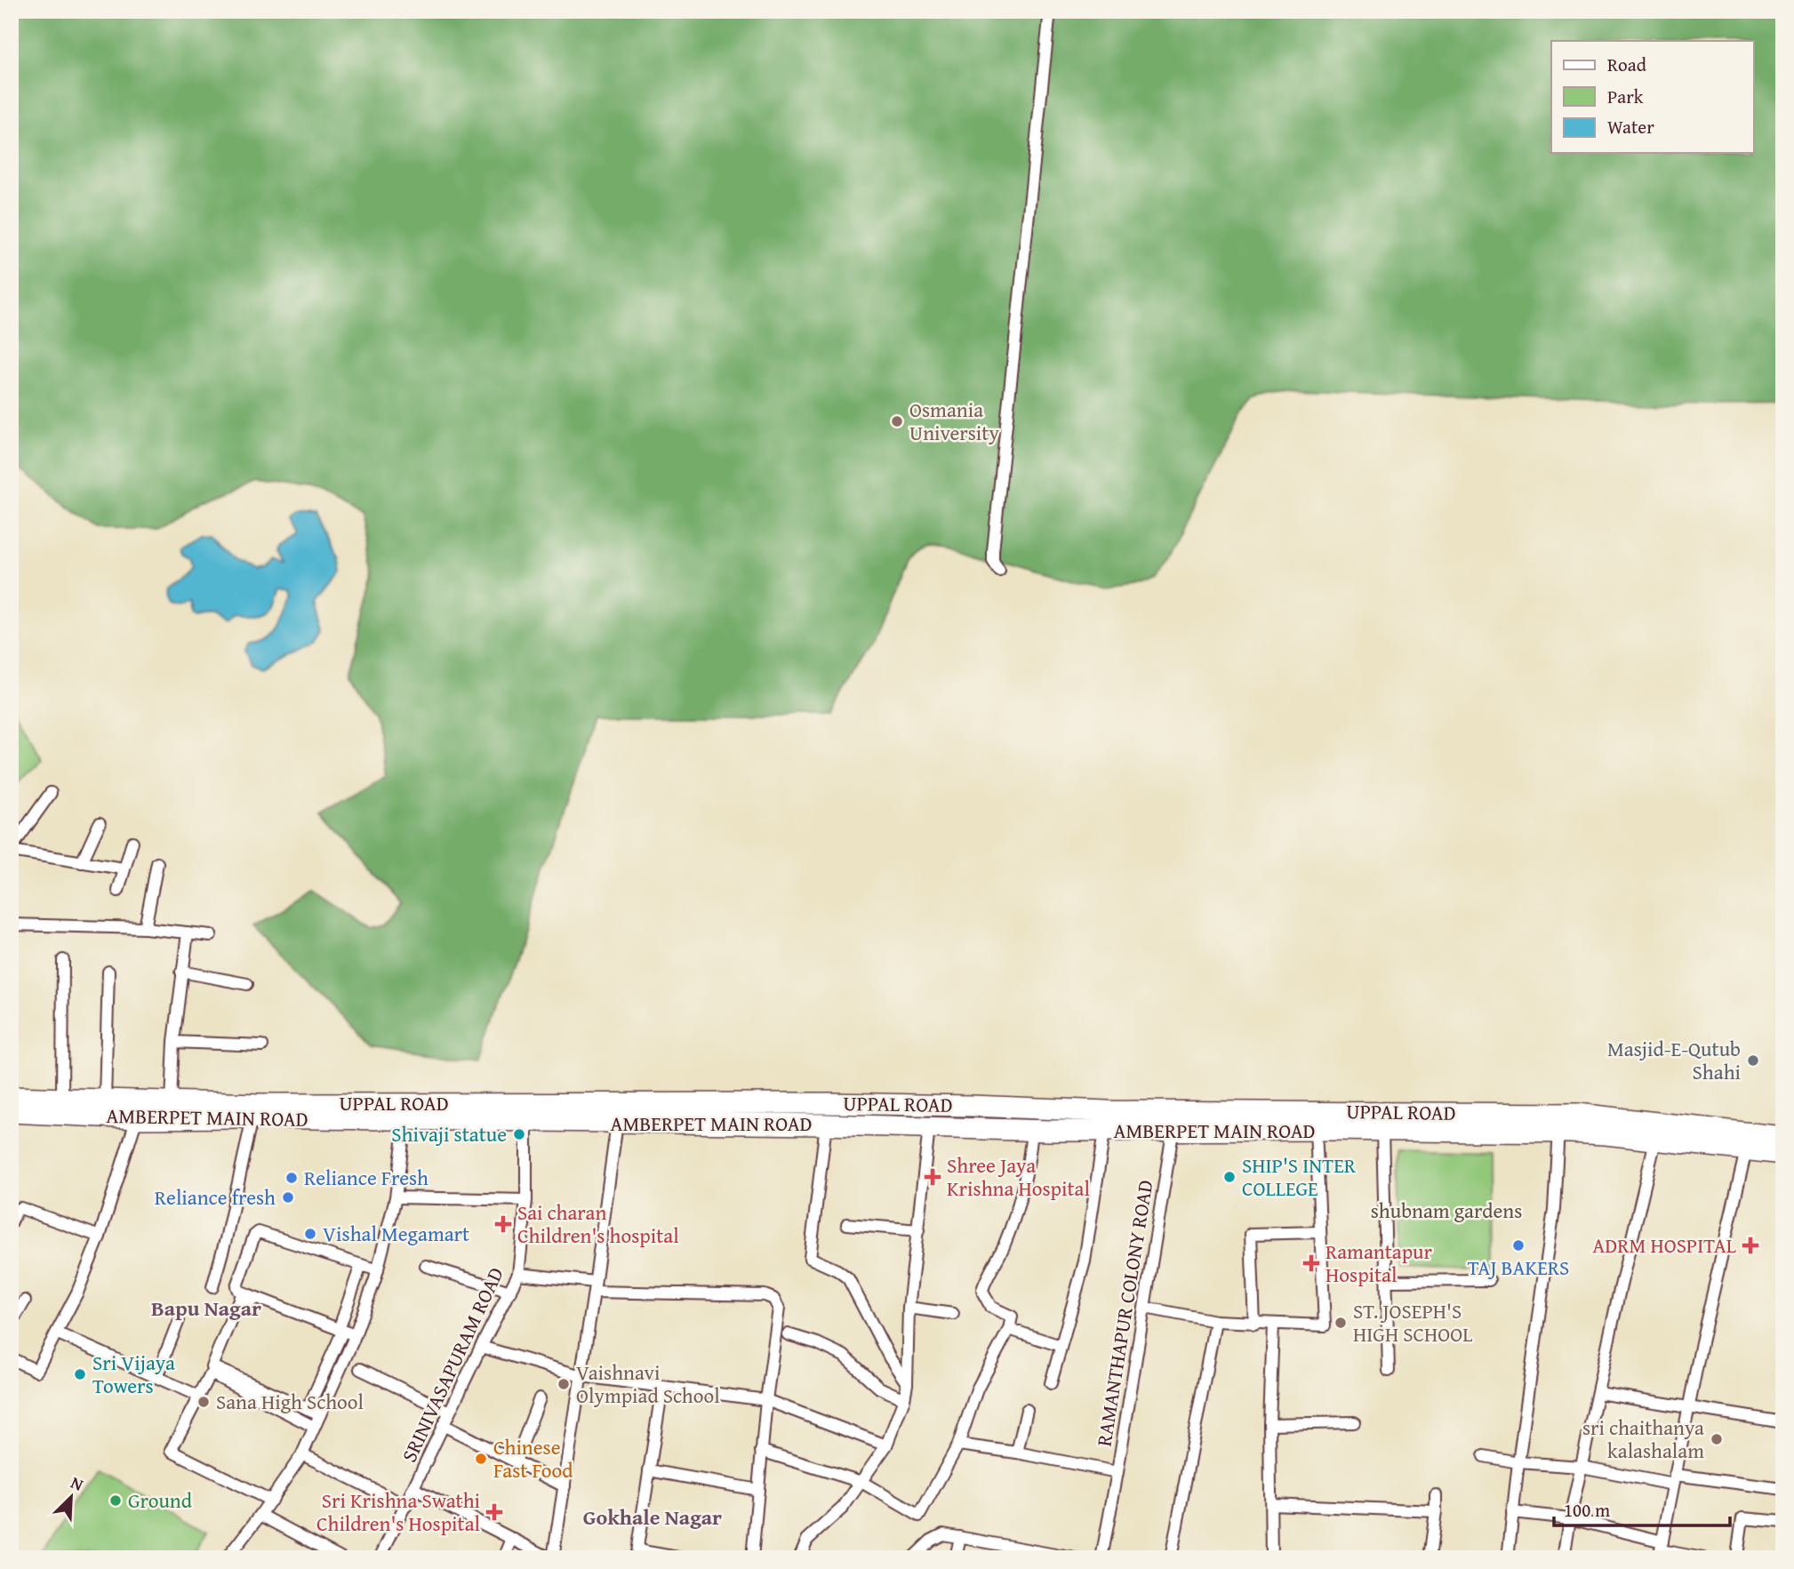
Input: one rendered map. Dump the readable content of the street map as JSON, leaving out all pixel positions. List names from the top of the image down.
{
  "streets": {
    "highway": ["UPPAL ROAD", "AMBERPET MAIN ROAD"],
    "street": ["RAMANTHAPUR COLONY ROAD", "SRINIVASAPURAM ROAD"]
  },
  "crossings": [
    ["UPPAL ROAD", "AMBERPET MAIN ROAD"],
    ["UPPAL ROAD", "RAMANTHAPUR COLONY ROAD"],
    ["UPPAL ROAD", "SRINIVASAPURAM ROAD"],
    ["AMBERPET MAIN ROAD", "RAMANTHAPUR COLONY ROAD"],
    ["AMBERPET MAIN ROAD", "SRINIVASAPURAM ROAD"]
  ],
  "districts": ["Bapu Nagar", "Gokhale Nagar"],
  "parks": ["shubnam gardens"],
  "places": {
    "other": [
      "Osmania University",
      "Masjid-E-Qutub Shahi",
      "Shivaji statue",
      "SHIP'S INTER COLLEGE",
      "Reliance Fresh",
      "Reliance fresh",
      "Vishal Megamart",
      "TAJ BAKERS",
      "ST. JOSEPH'S HIGH SCHOOL",
      "Sri Vijaya Towers",
      "Vaishnavi Olympiad School",
      "Sana High School",
      "sri chaithanya kalashalam",
      "Chinese Fast Food",
      "Ground"
    ],
    "health": [
      "Shree Jaya Krishna Hospital",
      "Sai charan Children's hospital",
      "ADRM HOSPITAL",
      "Ramantapur Hospital",
      "Sri Krishna Swathi Children's Hospital"
    ]
  },
  "legend": ["Road", "Park", "Water"],
  "scale_bar": "100 m",
  "north": "top right"
}
